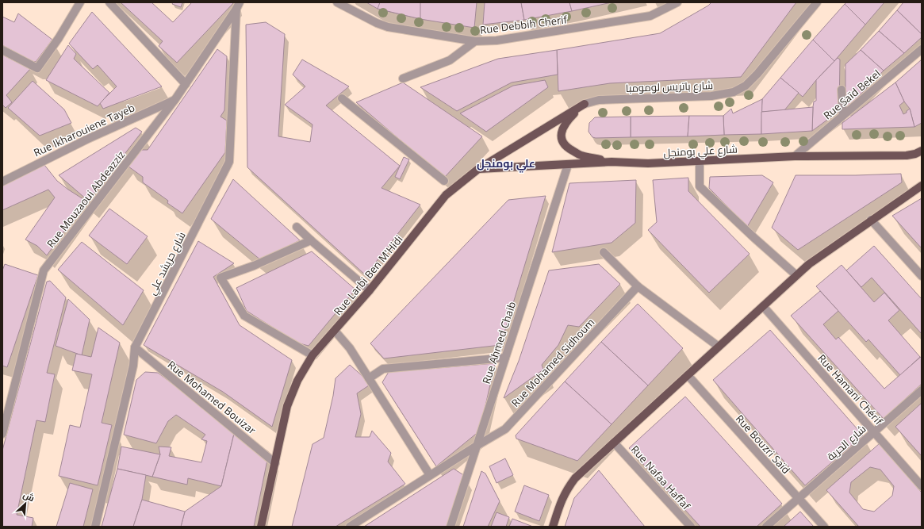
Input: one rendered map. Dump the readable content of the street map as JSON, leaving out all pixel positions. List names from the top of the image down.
{
  "streets": {
    "main road": ["شارع باتريس لومومبا", "شارع علي بومنجل", "Rue Larbi Ben M'Hidi"],
    "street": [
      "Rue Debbih Cherif",
      "Rue Saïd Bekel",
      "Rue Ikharouiene Tayeb",
      "Rue Mouzaoui Abdeazziz",
      "شارع حريشد علي",
      "Rue Ahmed Chaib",
      "Rue Mohamed Sidhoum",
      "Rue Hamani Chérif",
      "Rue Mohamed Bouizar",
      "شارع الحرية",
      "Rue Bouzri Saïd",
      "Rue Nafaa Haffaf"
    ]
  },
  "crossings": [
    ["شارع باتريس لومومبا", "شارع علي بومنجل"],
    ["شارع باتريس لومومبا", "Rue Larbi Ben M'Hidi"],
    ["Rue Saïd Bekel", "شارع علي بومنجل"],
    ["Rue Ikharouiene Tayeb", "Rue Mouzaoui Abdeazziz"],
    ["شارع علي بومنجل", "Rue Larbi Ben M'Hidi"],
    ["شارع علي بومنجل", "Rue Ahmed Chaib"],
    ["Rue Mouzaoui Abdeazziz", "شارع حريشد علي"],
    ["شارع حريشد علي", "Rue Mohamed Bouizar"],
    ["Rue Larbi Ben M'Hidi", "Rue Mohamed Bouizar"],
    ["Rue Ahmed Chaib", "Rue Mohamed Sidhoum"],
    ["Rue Hamani Chérif", "شارع الحرية"],
    ["شارع الحرية", "Rue Bouzri Saïd"]
  ],
  "districts": ["علي بومنجل"],
  "north": "top right"
}
